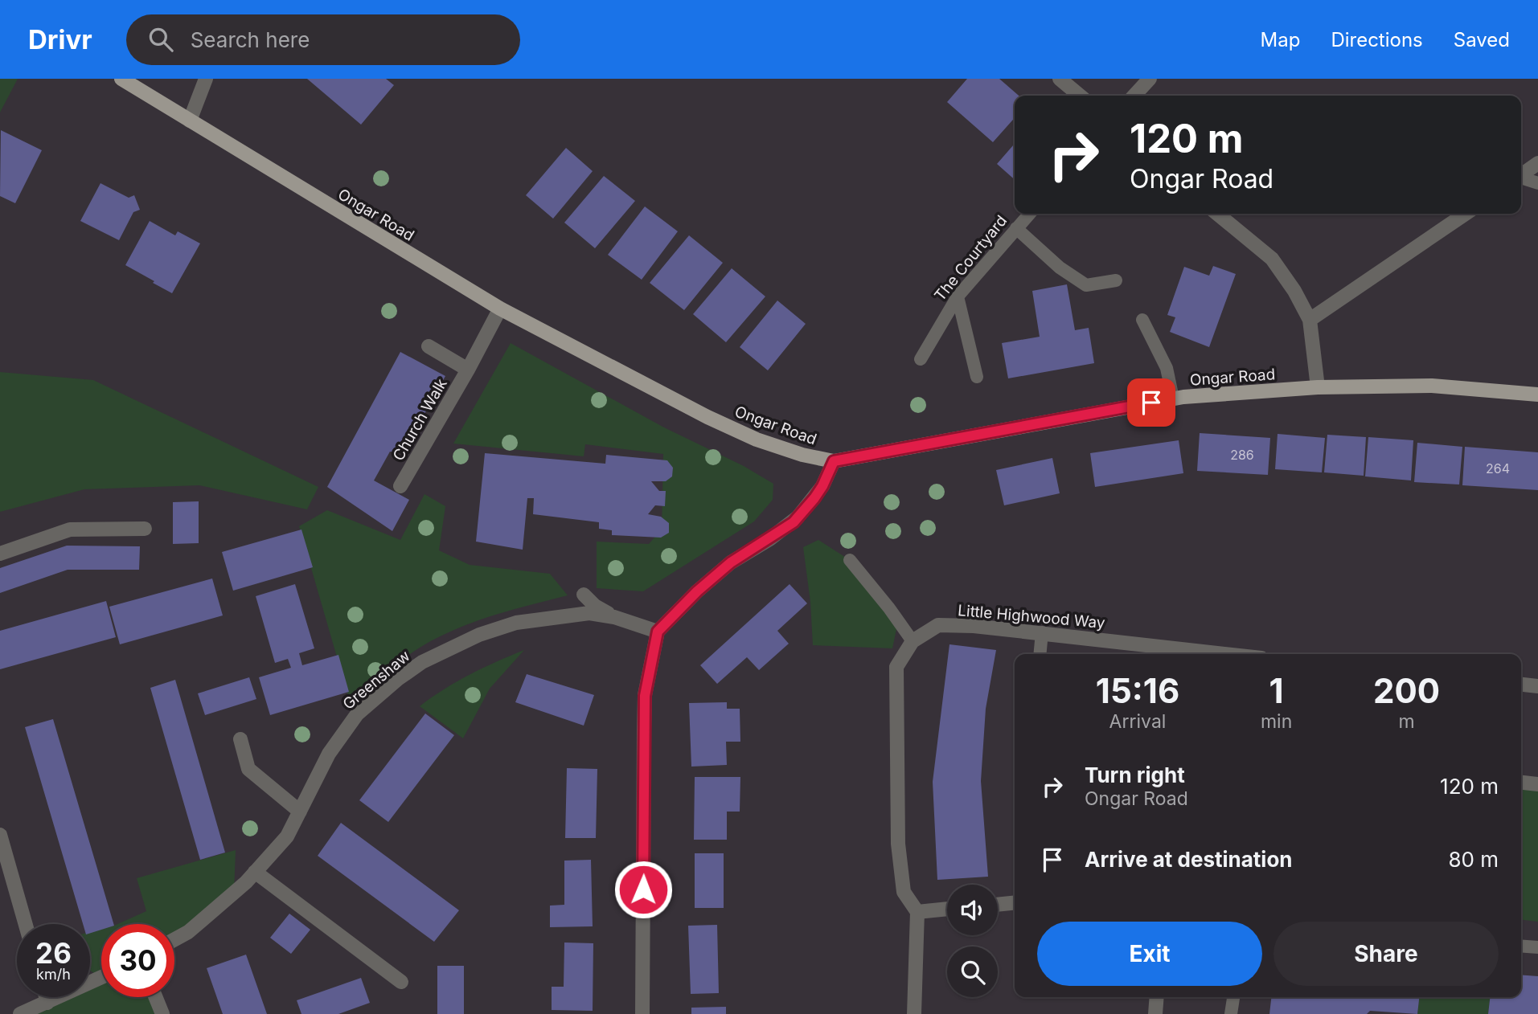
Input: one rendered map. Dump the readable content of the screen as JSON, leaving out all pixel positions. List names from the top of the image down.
{
  "streets": {
    "main road": ["Ongar Road"],
    "street": ["Church Walk", "Little Highwood Way", "Greenshaw"],
    "lane": ["The Courtyard"]
  },
  "crossings": [
    ["Ongar Road", "Church Walk"]
  ],
  "house_numbers": ["286", "264"],
  "page": {
    "header": "Drivr",
    "search": "Search here",
    "nav": ["Map", "Directions", "Saved"],
    "turn": ["120 m", "Ongar Road"],
    "eta": [
      "15:16",
      "Arrival",
      "1",
      "min",
      "200",
      "m"
    ],
    "list": [
      {
        "name": "Turn right",
        "note": "Ongar Road",
        "value": "120 m"
      },
      {
        "name": "Arrive at destination",
        "value": "80 m"
      }
    ],
    "buttons": ["Exit", "Share"],
    "speed": "26 km/h",
    "limit": "30"
  }
}
